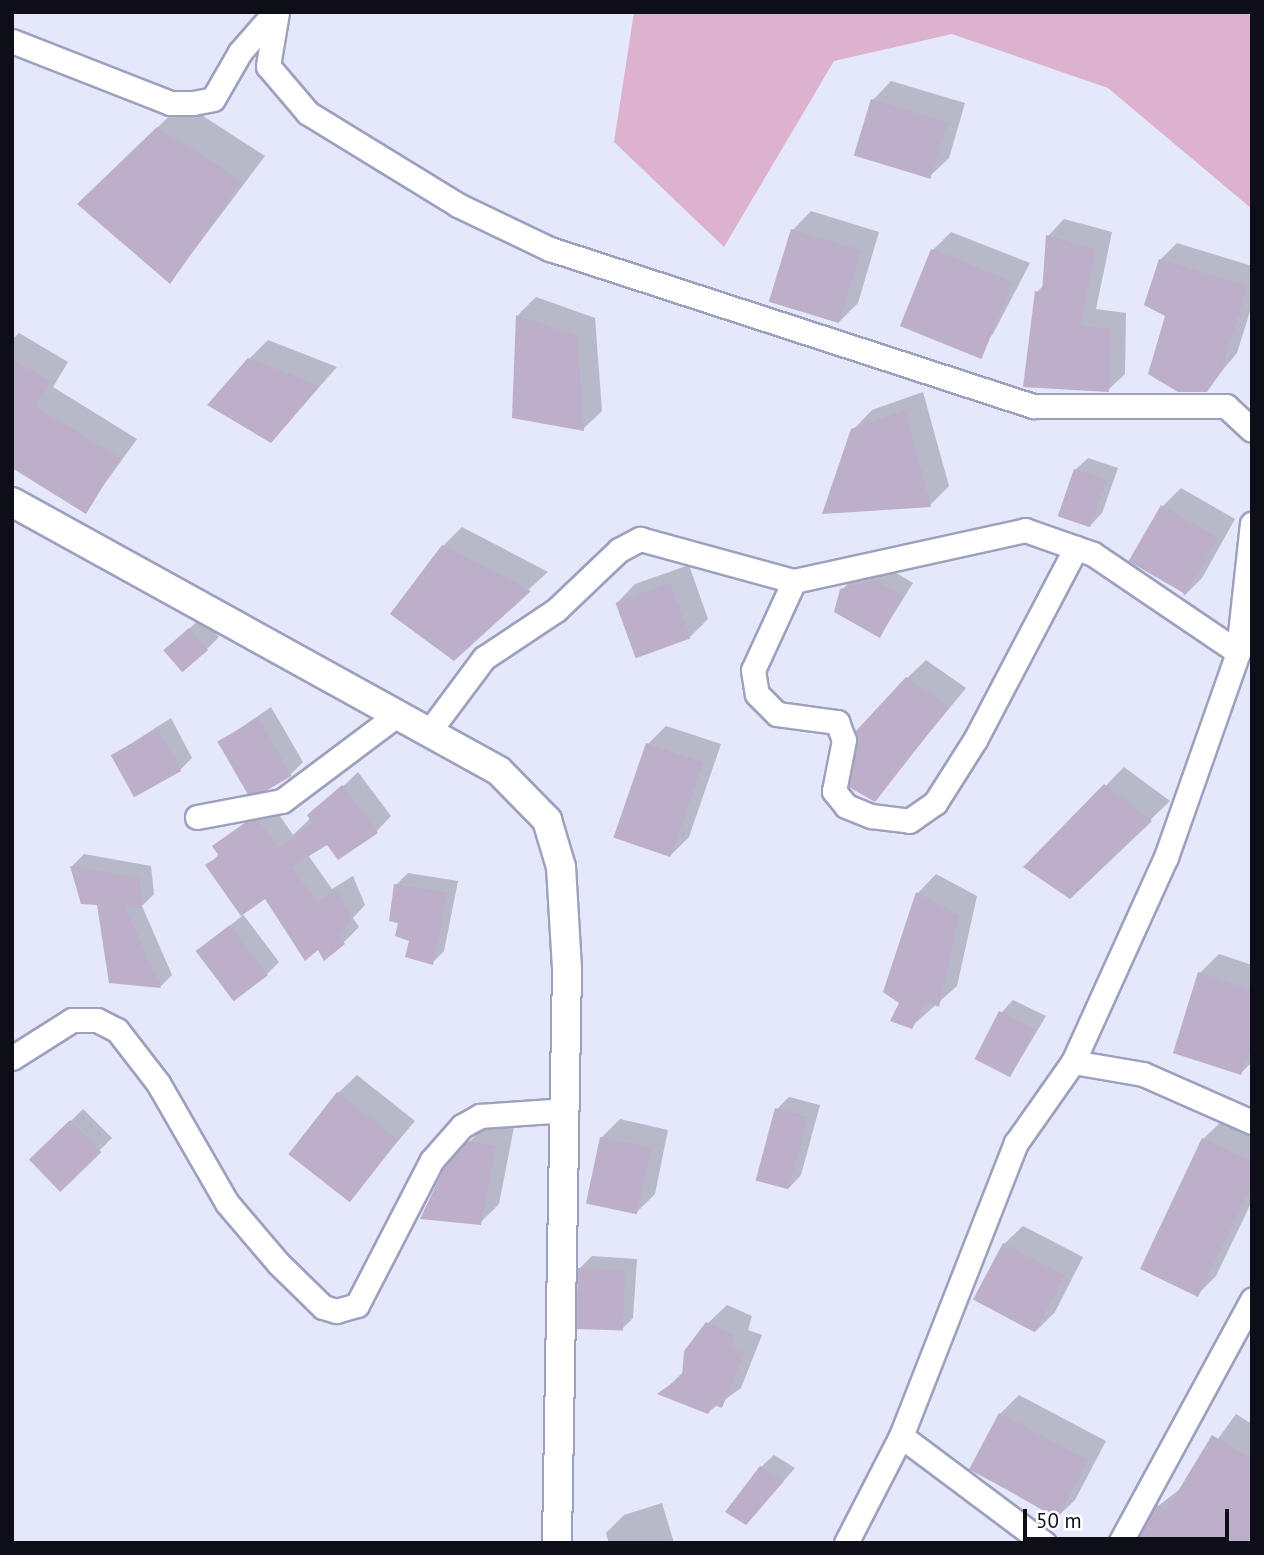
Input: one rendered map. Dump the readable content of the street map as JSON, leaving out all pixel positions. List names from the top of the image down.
{
  "scale_bar": "50 m"
}
